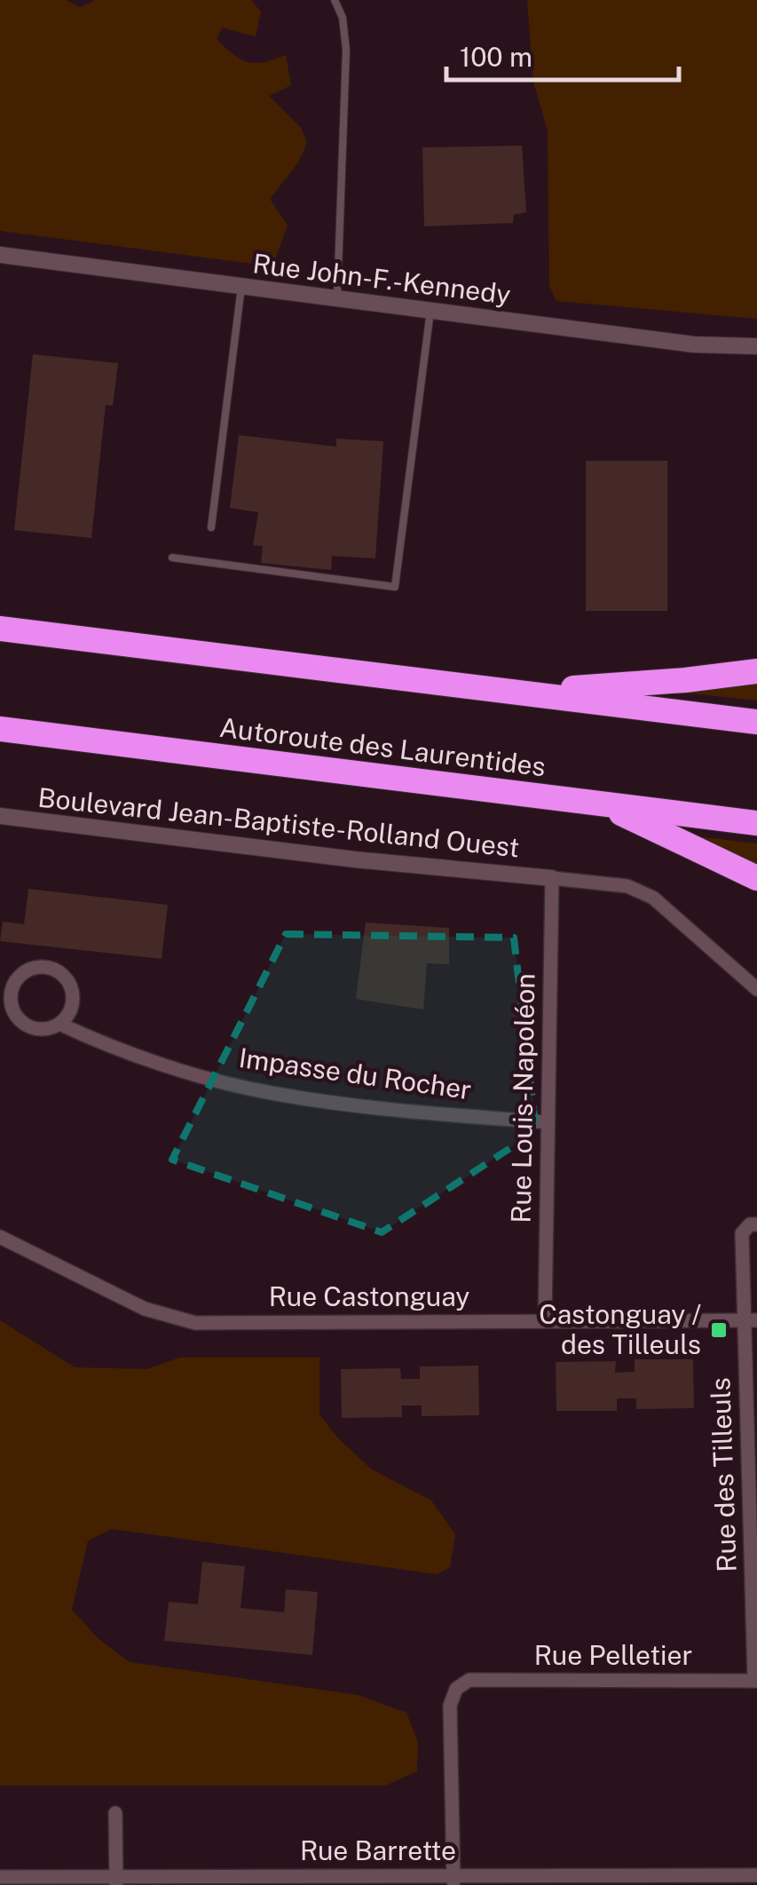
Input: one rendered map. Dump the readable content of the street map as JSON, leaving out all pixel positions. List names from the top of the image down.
{
  "streets": {
    "highway": ["Autoroute des Laurentides"],
    "street": [
      "Rue John-F.-Kennedy",
      "Boulevard Jean-Baptiste-Rolland Ouest",
      "Impasse du Rocher",
      "Rue Louis-Napoléon",
      "Rue Castonguay",
      "Rue des Tilleuls",
      "Rue Pelletier",
      "Rue Barrette"
    ]
  },
  "crossings": [
    ["Boulevard Jean-Baptiste-Rolland Ouest", "Rue Louis-Napoléon"],
    ["Impasse du Rocher", "Rue Louis-Napoléon"],
    ["Rue Louis-Napoléon", "Rue Castonguay"],
    ["Rue Castonguay", "Rue des Tilleuls"],
    ["Rue des Tilleuls", "Rue Pelletier"],
    ["Rue Pelletier", "Rue Barrette"]
  ],
  "places": {
    "transit": ["Castonguay / des Tilleuls"]
  },
  "scale_bar": "100 m"
}
